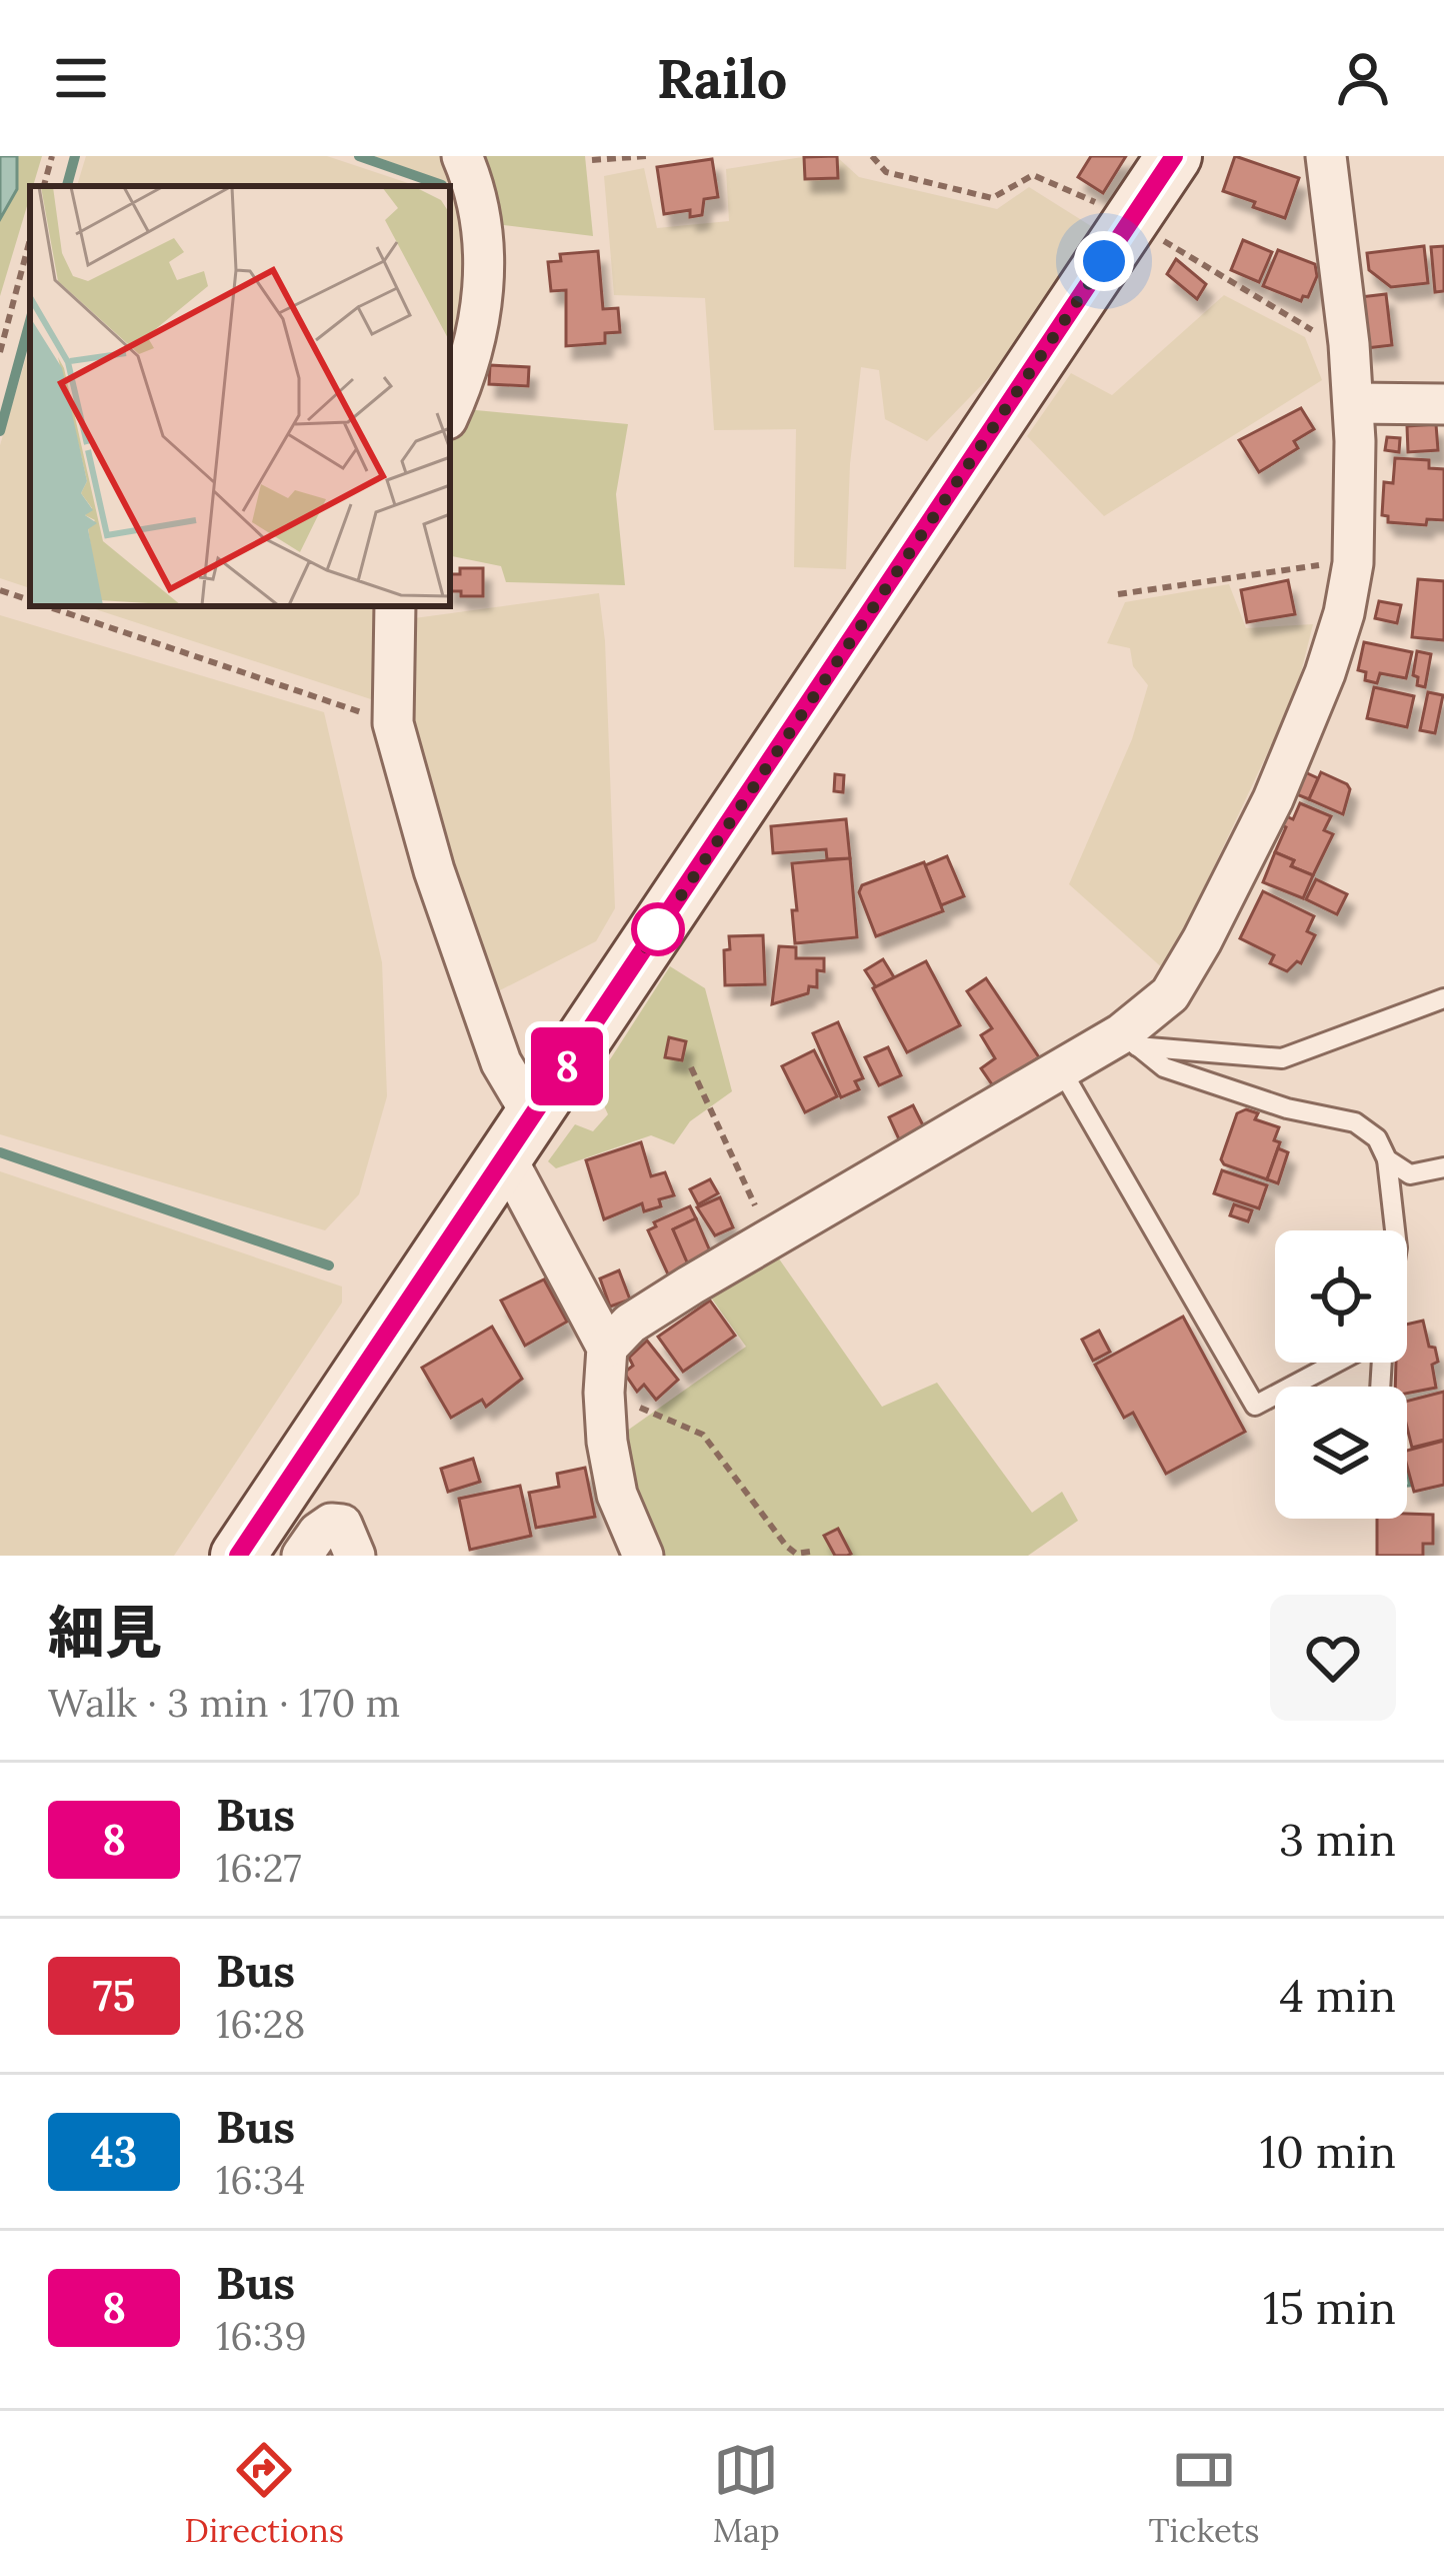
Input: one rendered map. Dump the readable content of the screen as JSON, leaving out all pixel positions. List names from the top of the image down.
{
  "lines": ["bus line 8"],
  "page": {
    "header": "Railo",
    "on_map": "8",
    "heading": ["細見", "Walk · 3 min · 170 m"],
    "list": [
      {
        "mark": "8",
        "name": "Bus",
        "note": "16:27",
        "value": "3 min"
      },
      {
        "mark": "75",
        "name": "Bus",
        "note": "16:28",
        "value": "4 min"
      },
      {
        "mark": "43",
        "name": "Bus",
        "note": "16:34",
        "value": "10 min"
      },
      {
        "mark": "8",
        "name": "Bus",
        "note": "16:39",
        "value": "15 min"
      }
    ],
    "tabs": ["Directions", "Map", "Tickets"]
  }
}
